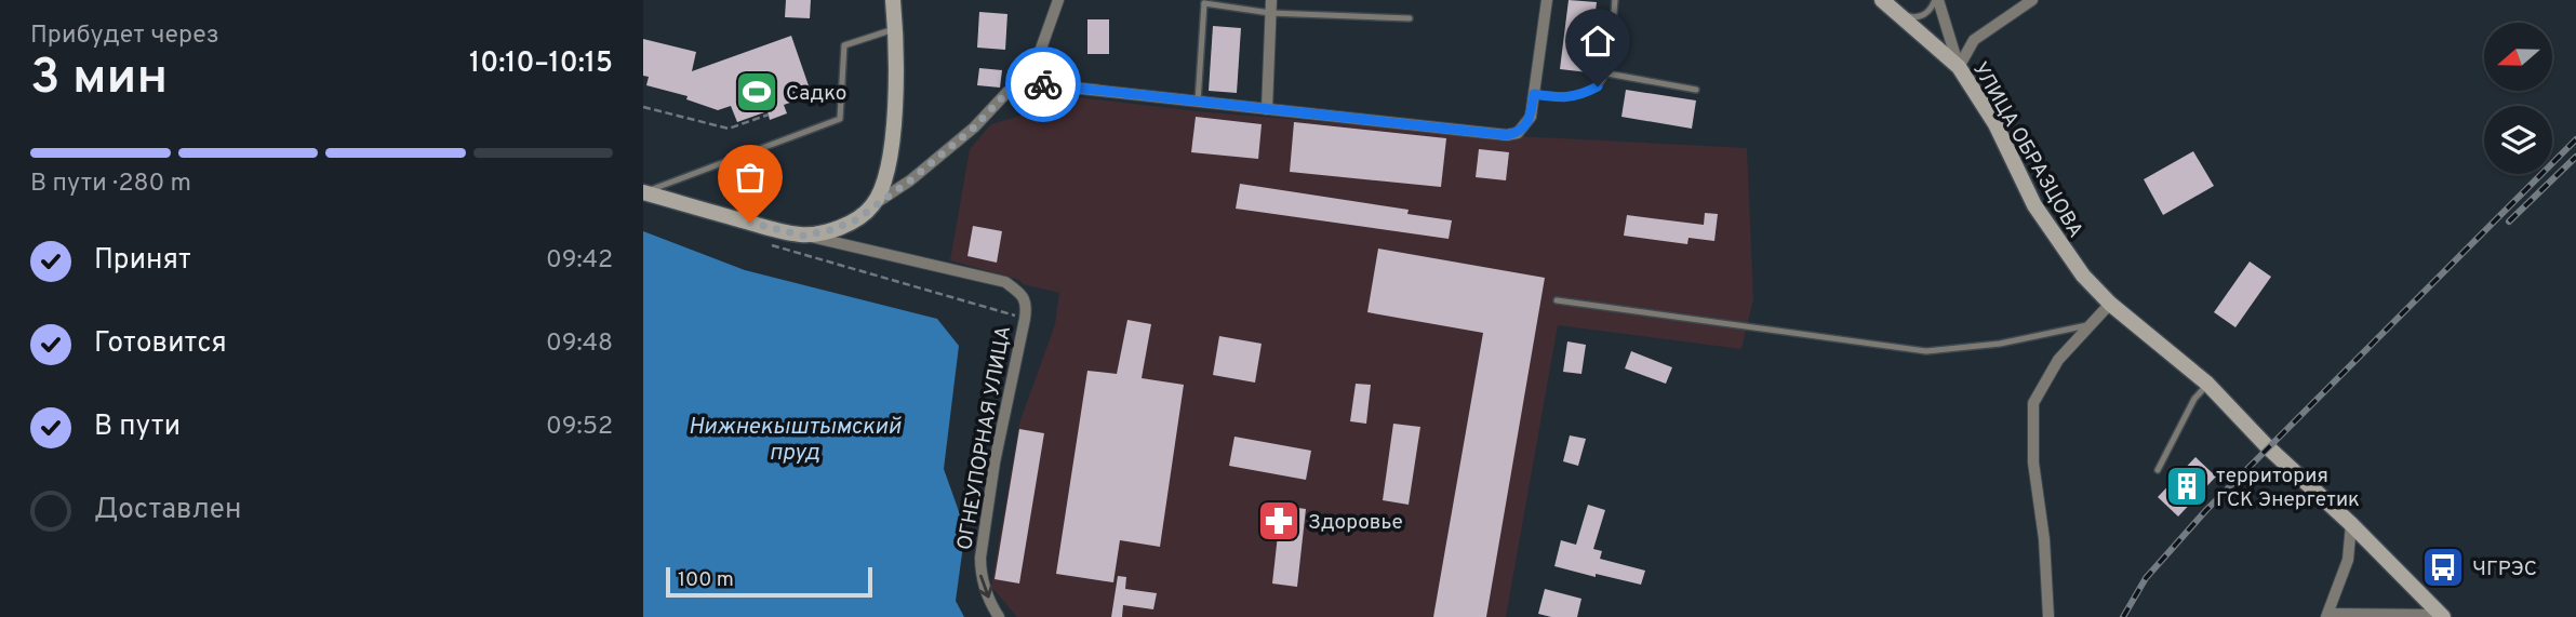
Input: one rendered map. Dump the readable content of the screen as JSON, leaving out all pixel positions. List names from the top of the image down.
{
  "streets": {
    "main road": ["УЛИЦА ОБРАЗЦОВА", "ОГНЕУПОРНАЯ УЛИЦА"]
  },
  "one_way": ["ОГНЕУПОРНАЯ УЛИЦА"],
  "water": ["Нижнекыштымский пруд"],
  "places": {
    "sports": ["Садко"],
    "building": ["территория ГСК Энергетик"],
    "pharmacy": ["Здоровье"],
    "bus stop": ["ЧГРЭС"]
  },
  "scale_bar": "100 m",
  "north": "left",
  "page": {
    "heading": ["3 мин", "Прибудет через", "10:10–10:15"],
    "bar": "В пути · 280 m",
    "list": [
      ["Принят", "09:42"],
      ["Готовится", "09:48"],
      ["В пути", "09:52"],
      "Доставлен"
    ],
    "scale": "100 m"
  }
}
